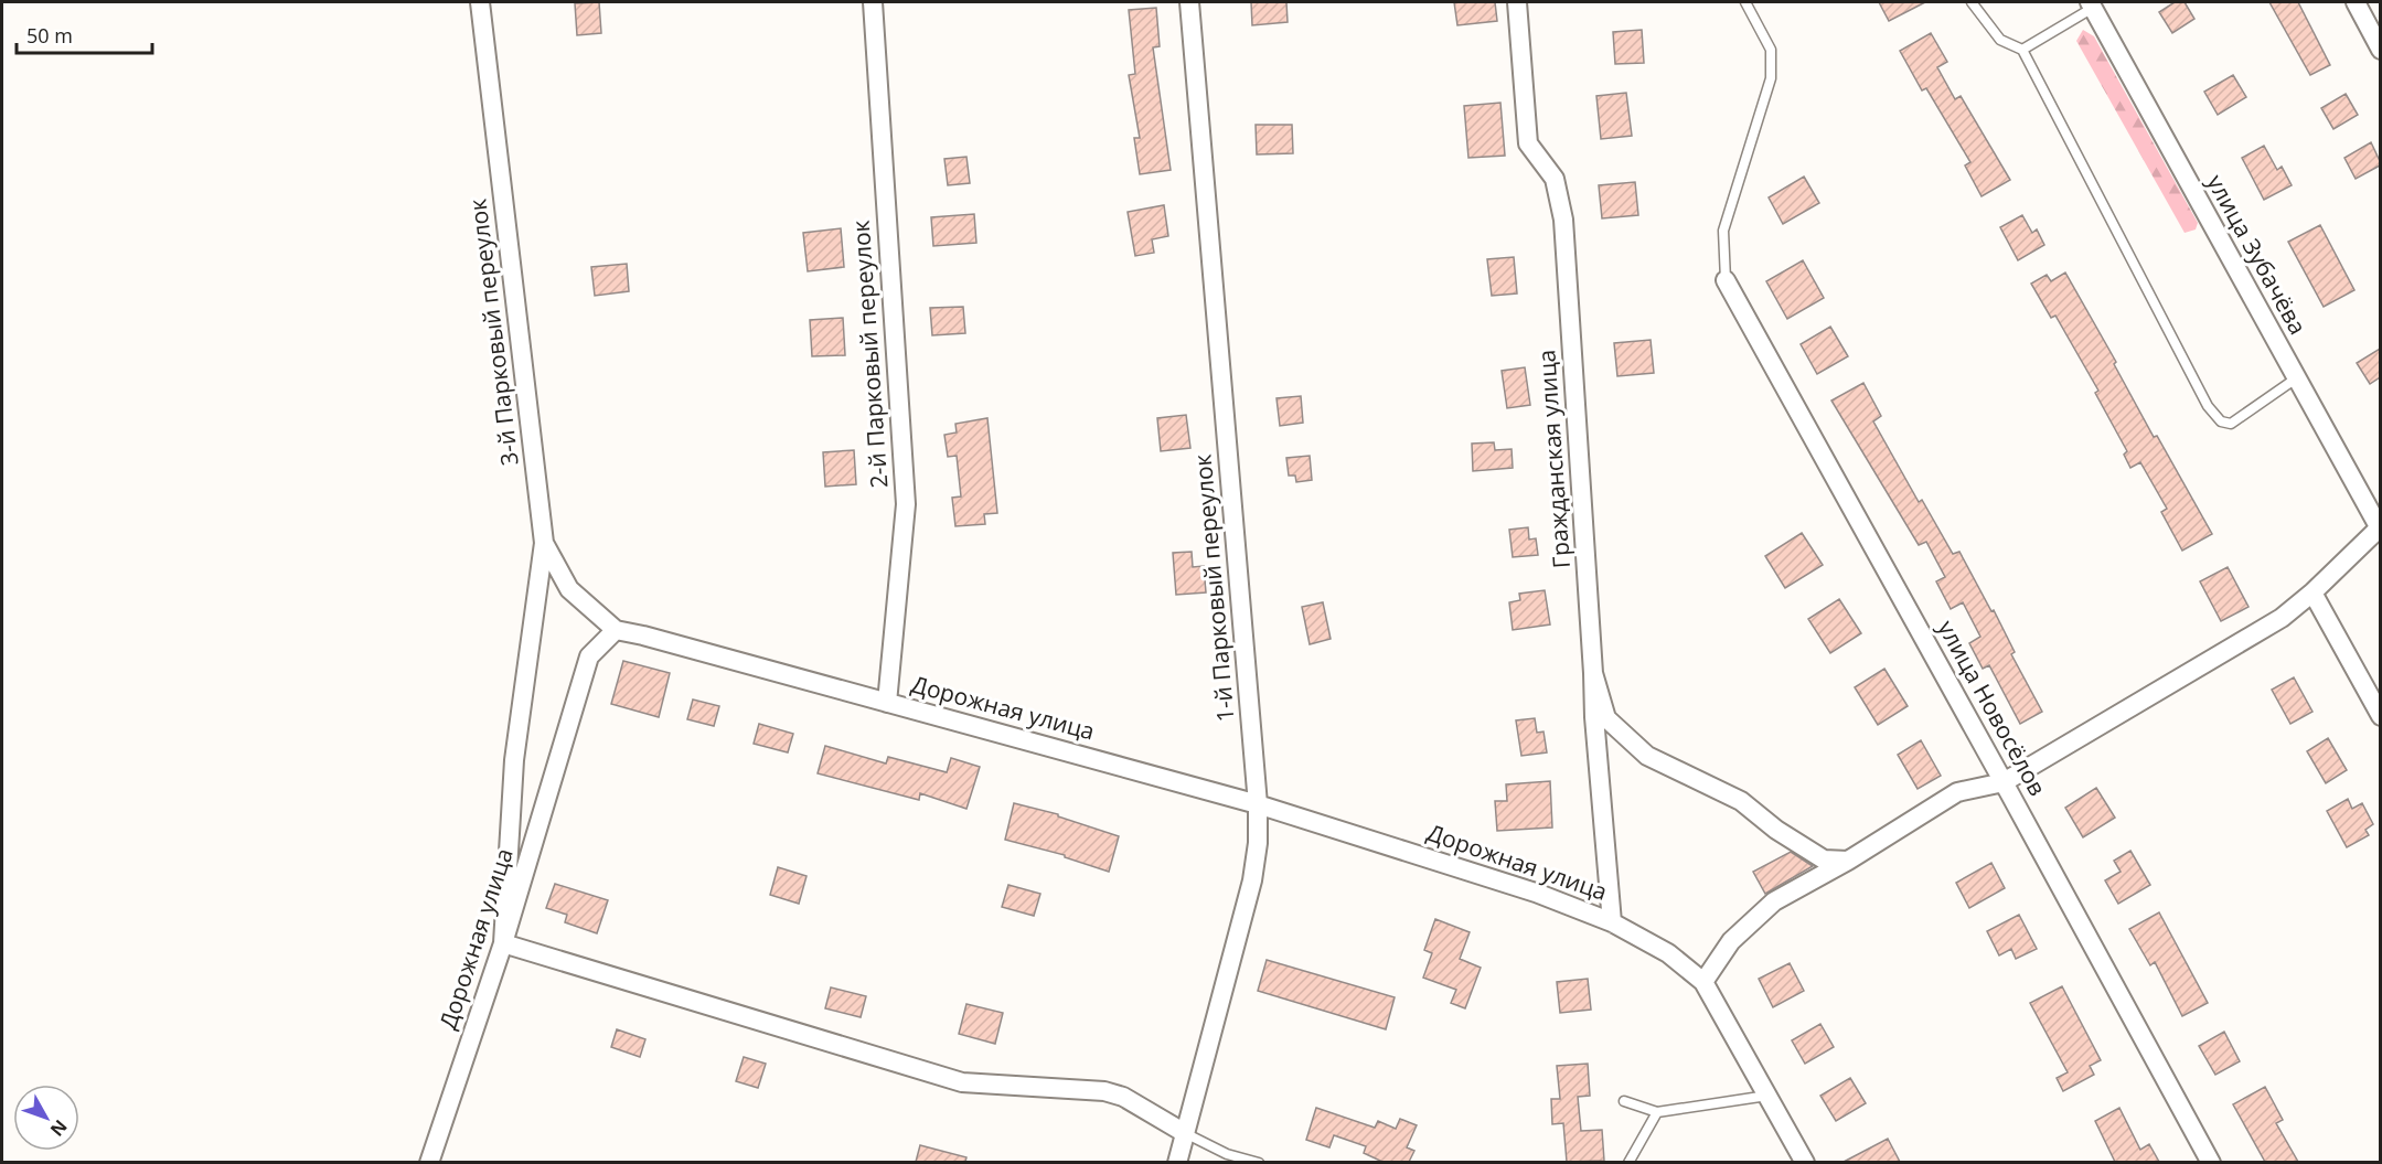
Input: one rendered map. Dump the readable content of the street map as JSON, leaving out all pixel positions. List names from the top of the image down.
{
  "streets": {
    "street": [
      "улица Зубачёва",
      "3-й Парковый переулок",
      "2-й Парковый переулок",
      "Гражданская улица",
      "1-й Парковый переулок",
      "Дорожная улица",
      "улица Новосёлов"
    ]
  },
  "crossings": [
    ["3-й Парковый переулок", "Дорожная улица"],
    ["2-й Парковый переулок", "Дорожная улица"],
    ["Гражданская улица", "Дорожная улица"],
    ["1-й Парковый переулок", "Дорожная улица"]
  ],
  "scale_bar": "50 m",
  "north": "bottom right"
}
